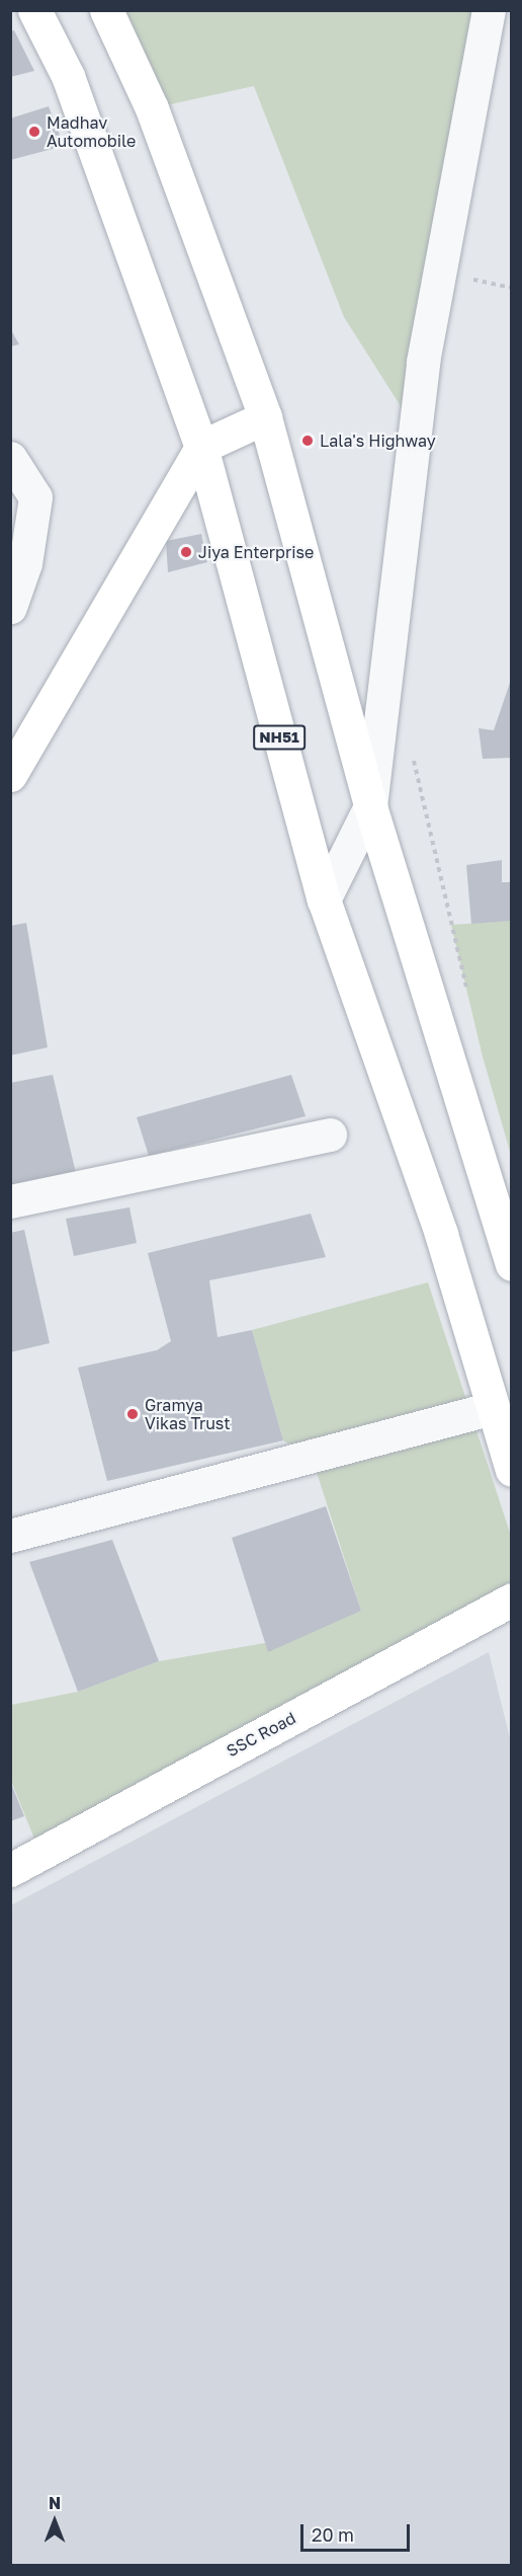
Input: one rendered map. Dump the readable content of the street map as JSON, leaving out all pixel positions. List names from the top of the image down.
{
  "streets": {
    "main road": ["NH51", "SSC Road"]
  },
  "places": [
    "Madhav Automobile",
    "Lala's Highway",
    "Jiya Enterprise",
    "Gramya Vikas Trust"
  ],
  "scale_bar": "20 m",
  "north": "top"
}
